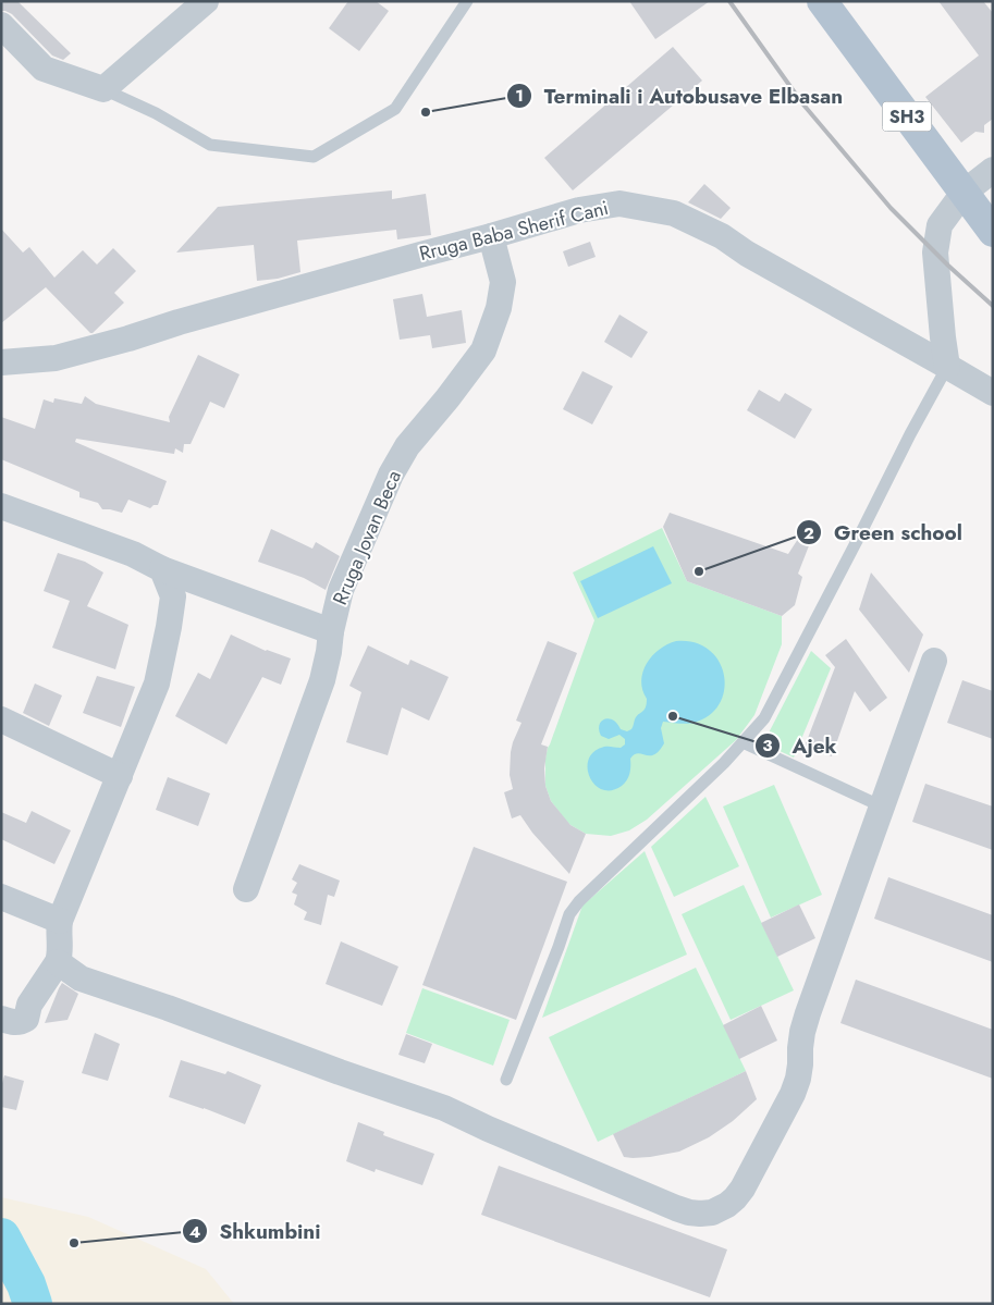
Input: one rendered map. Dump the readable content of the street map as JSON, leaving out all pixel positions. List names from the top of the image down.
{
  "streets": {
    "main road": ["SH3"],
    "street": ["Rruga Baba Sherif Cani", "Rruga Jovan Beca"]
  },
  "crossings": [
    ["Rruga Baba Sherif Cani", "Rruga Jovan Beca"]
  ],
  "places": [
    "Terminali i Autobusave Elbasan",
    "Green school",
    "Ajek",
    "Shkumbini"
  ]
}
